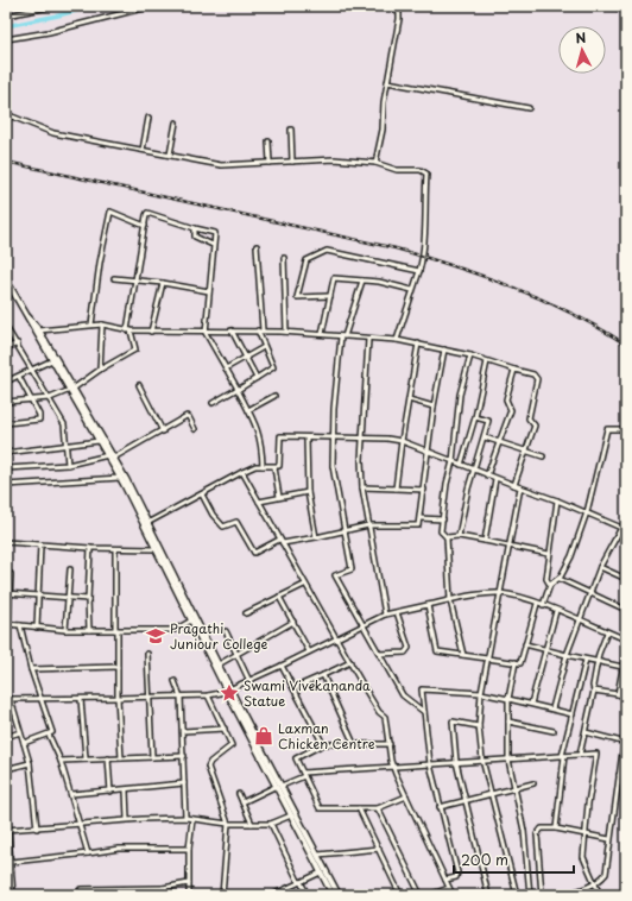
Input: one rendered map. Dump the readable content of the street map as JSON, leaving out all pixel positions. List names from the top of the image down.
{
  "places": {
    "school or university": ["Pragathi Juniour College"],
    "place": ["Swami Vivekananda Statue"],
    "shop": ["Laxman Chicken Centre"]
  },
  "scale_bar": "200 m",
  "north": "top"
}
